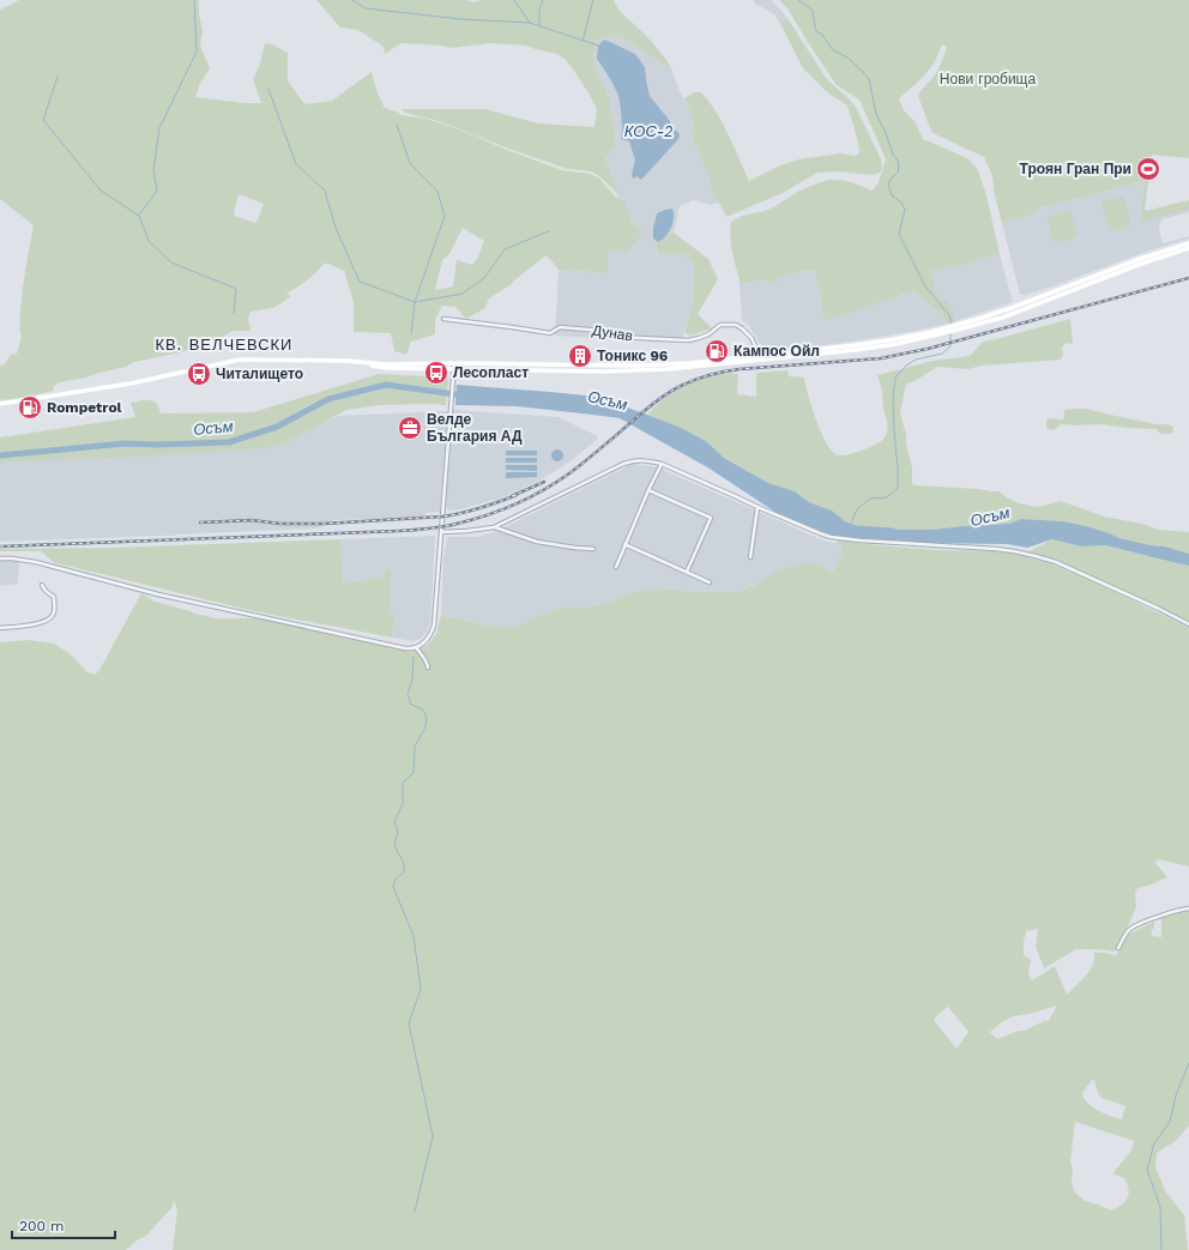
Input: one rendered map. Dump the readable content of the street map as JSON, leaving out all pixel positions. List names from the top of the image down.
{
  "streets": {
    "street": ["Дунав"]
  },
  "districts": ["КВ. ВЕЛЧЕВСКИ"],
  "water": ["КОС-2", "Осъм"],
  "parks": ["Нови гробища"],
  "places": {
    "sports": ["Троян Гран При"],
    "fuel station": ["Кампос Ойл", "Rompetrol"],
    "building": ["Тоникс 96"],
    "bus stop": ["Лесопласт", "Читалището"],
    "office": ["Велде България АД"]
  },
  "scale_bar": "200 m"
}
